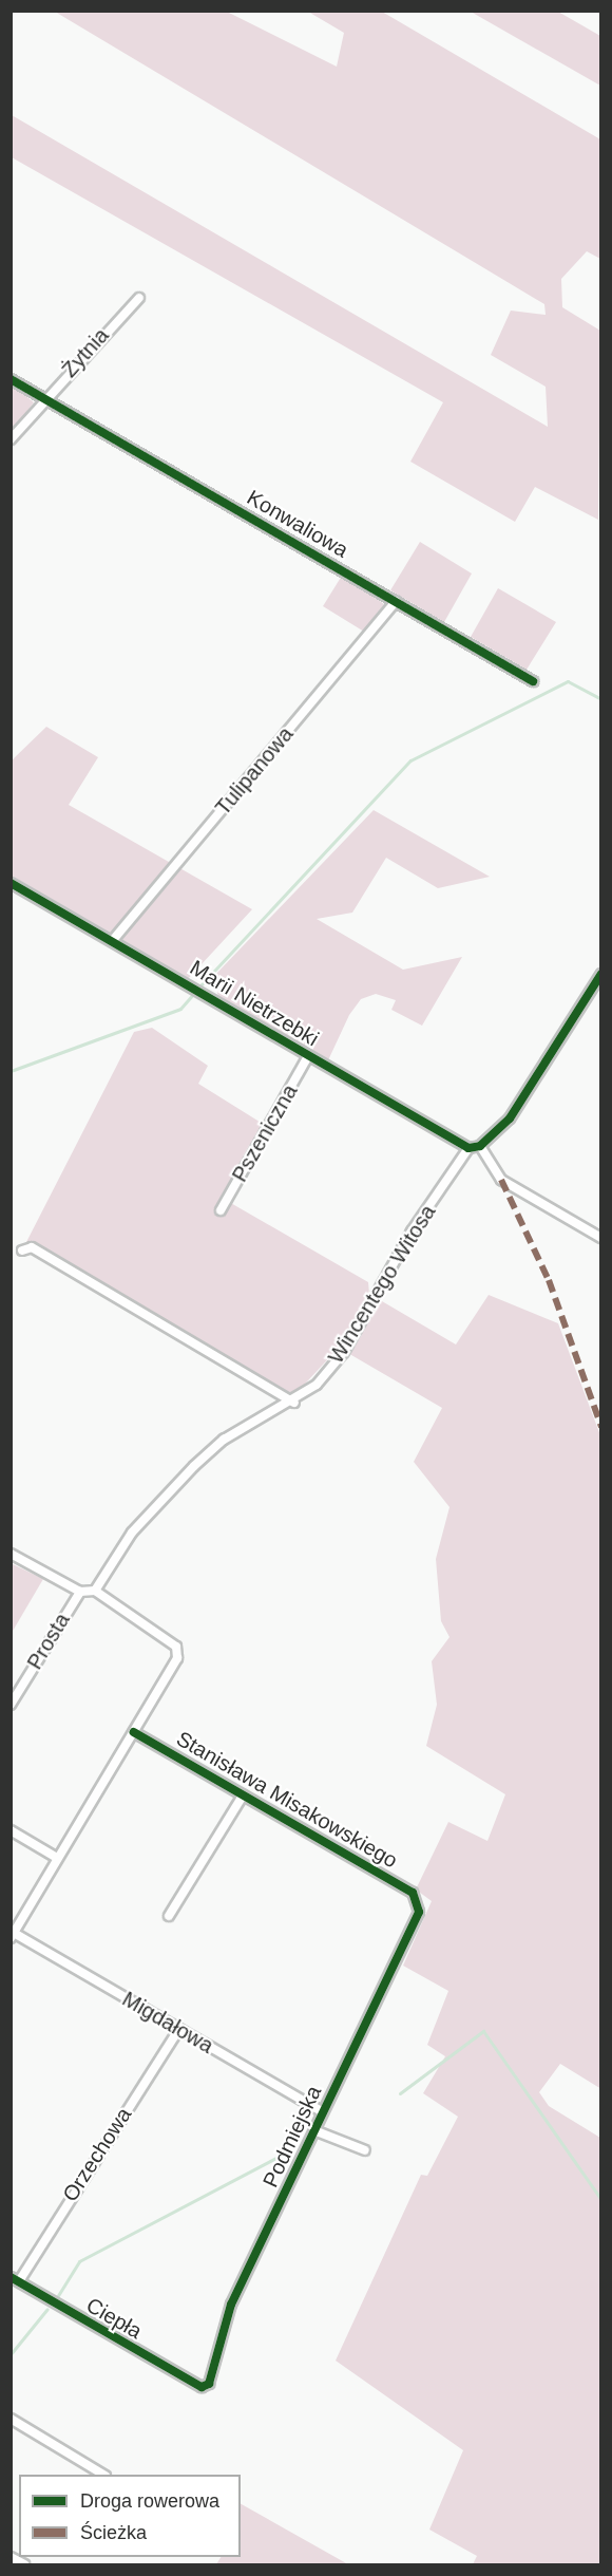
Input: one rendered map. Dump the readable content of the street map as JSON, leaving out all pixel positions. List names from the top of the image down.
{
  "streets": {
    "street": [
      "Żytnia",
      "Konwaliowa",
      "Tulipanowa",
      "Marii Nietrzebki",
      "Pszeniczna",
      "Wincentego Witosa",
      "Prosta",
      "Stanisława Misakowskiego",
      "Migdałowa",
      "Podmiejska",
      "Orzechowa",
      "Ciepła"
    ]
  },
  "crossings": [
    ["Żytnia", "Konwaliowa"],
    ["Konwaliowa", "Tulipanowa"],
    ["Tulipanowa", "Marii Nietrzebki"],
    ["Marii Nietrzebki", "Pszeniczna"],
    ["Marii Nietrzebki", "Wincentego Witosa"],
    ["Wincentego Witosa", "Prosta"],
    ["Stanisława Misakowskiego", "Podmiejska"],
    ["Migdałowa", "Podmiejska"],
    ["Migdałowa", "Orzechowa"],
    ["Podmiejska", "Ciepła"],
    ["Orzechowa", "Ciepła"]
  ],
  "legend": ["Droga rowerowa", "Ścieżka"]
}
